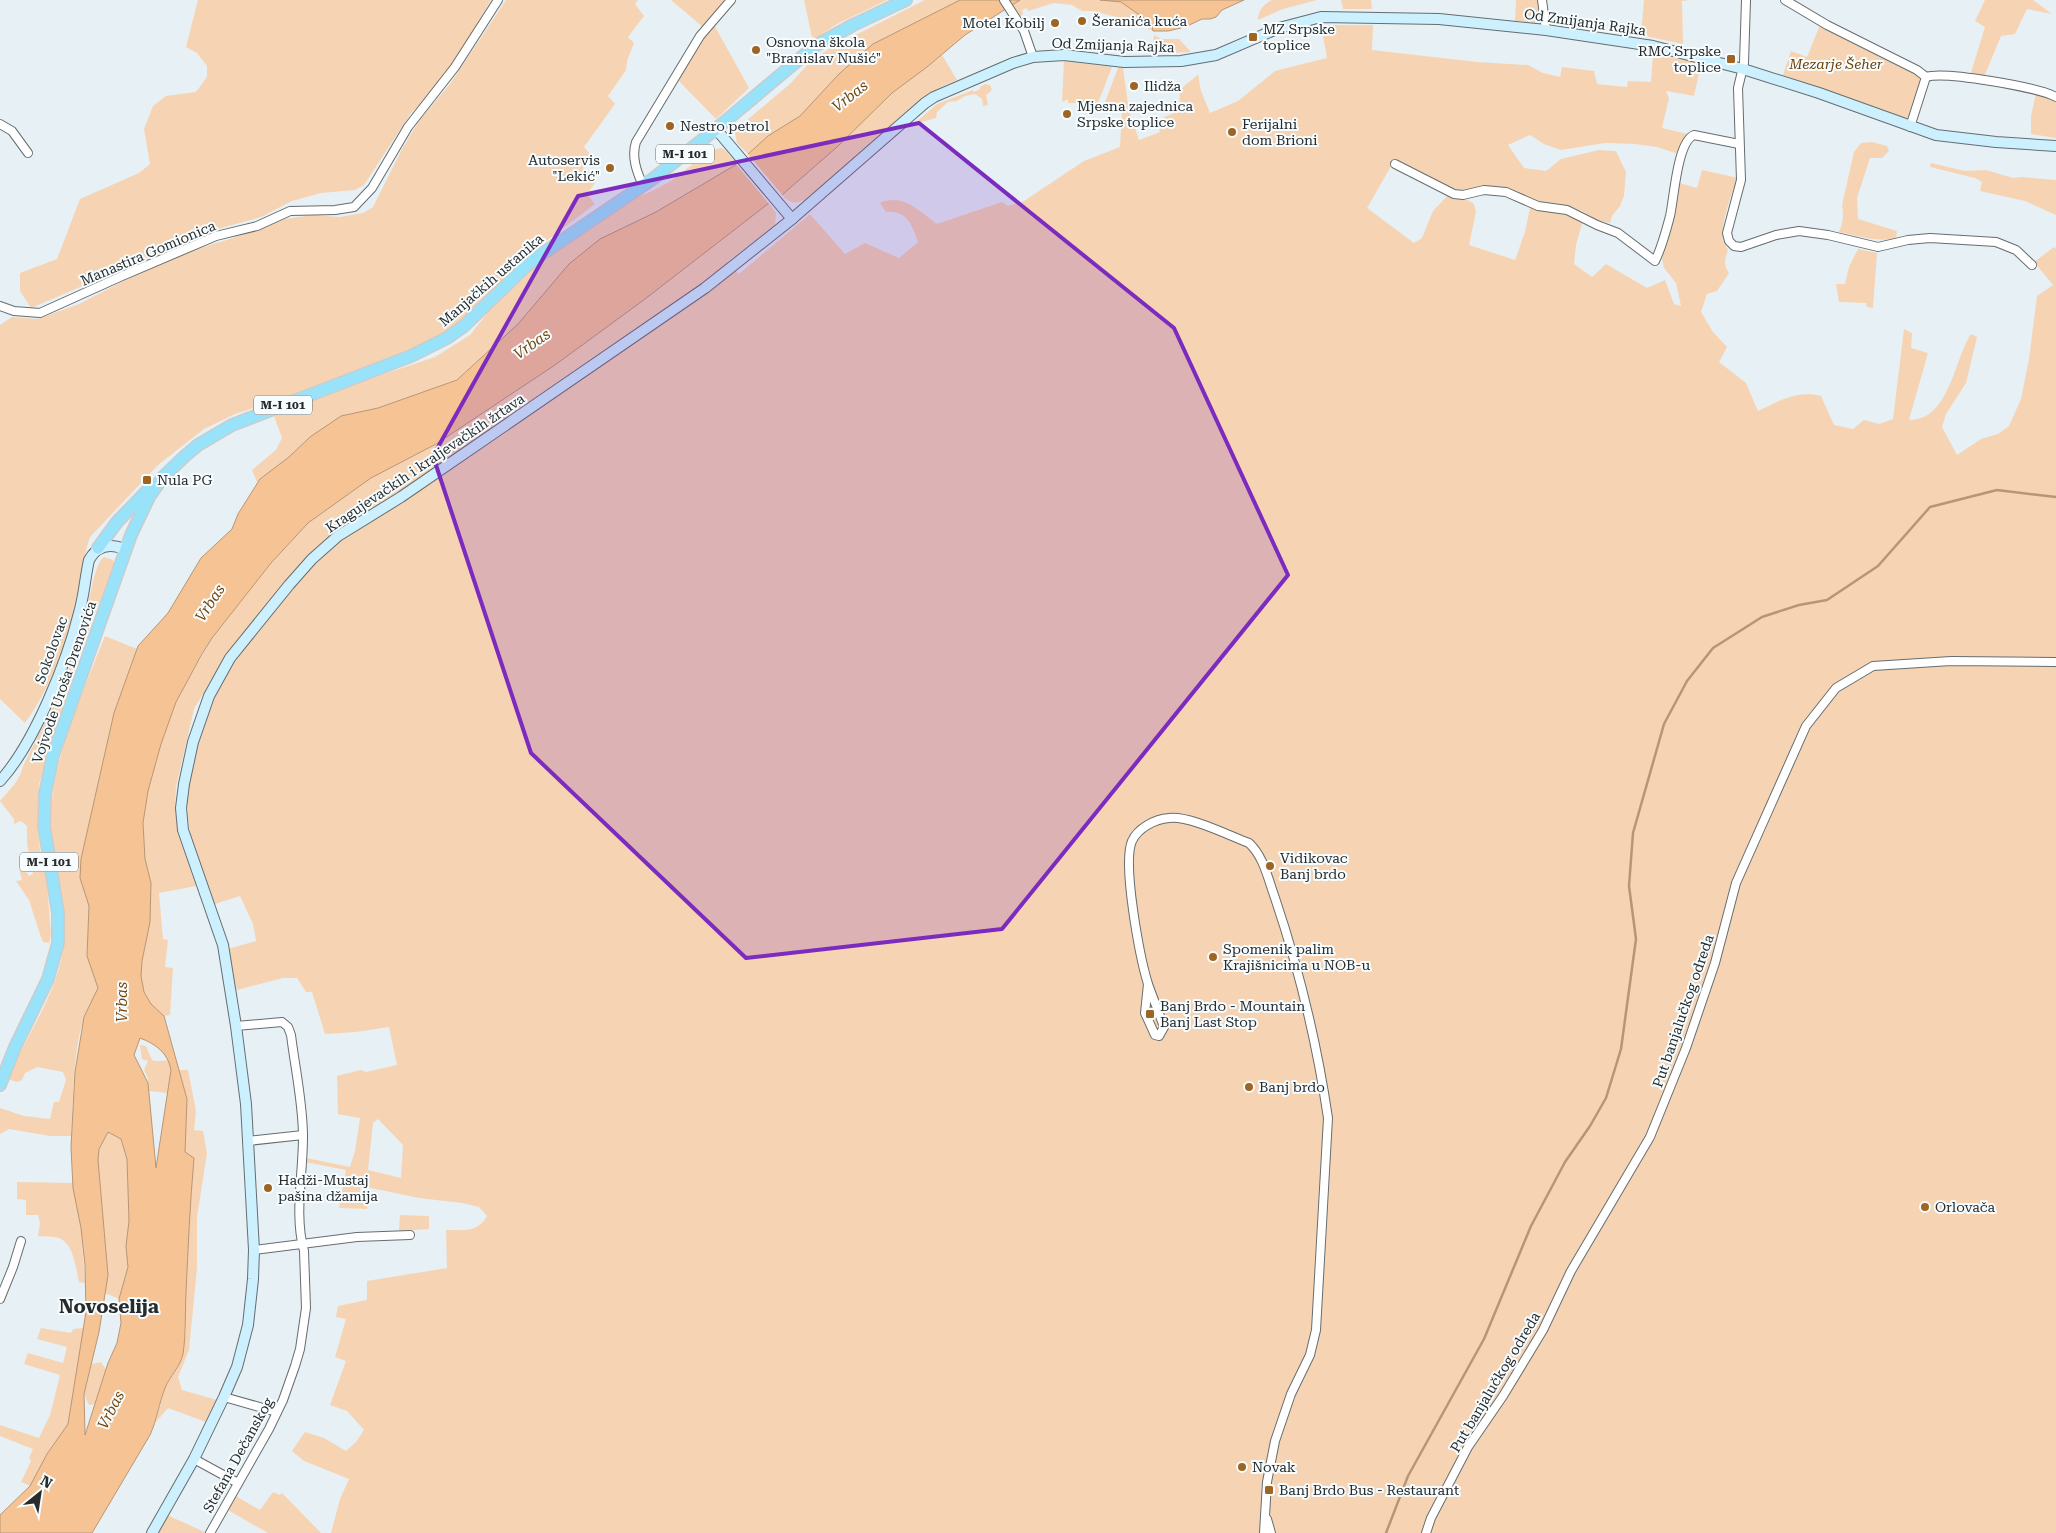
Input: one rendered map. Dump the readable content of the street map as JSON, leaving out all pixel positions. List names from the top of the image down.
{
  "streets": {
    "main road": ["M-I 101", "Manjačkih ustanika", "Vojvode Uroša Drenovića"],
    "street": [
      "Od Zmijanja Rajka",
      "Manastira Gomionica",
      "Kragujevačkih i kraljevačkih žrtava",
      "Sokolovac",
      "Put banjalučkog odreda",
      "Stefana Dečanskog"
    ]
  },
  "crossings": [
    ["Od Zmijanja Rajka", "Kragujevačkih i kraljevačkih žrtava"],
    ["Manjačkih ustanika", "Vojvode Uroša Drenovića"],
    ["Kragujevačkih i kraljevačkih žrtava", "Stefana Dečanskog"]
  ],
  "districts": ["Novoselija"],
  "water": ["Vrbas"],
  "parks": ["Mezarje Šeher"],
  "places": {
    "other": [
      "Šeranića kuća",
      "Motel Kobilj",
      "Osnovna škola \"Branislav Nušić\"",
      "Ilidža",
      "Mjesna zajednica Srpske toplice",
      "Nestro petrol",
      "Ferijalni dom Brioni",
      "Autoservis \"Lekić\"",
      "Vidikovac Banj brdo",
      "Spomenik palim Krajišnicima u NOB-u",
      "Banj brdo",
      "Hadži-Mustaj pašina džamija",
      "Orlovača",
      "Novak"
    ],
    "transit": [
      "MZ Srpske toplice",
      "RMC Srpske toplice",
      "Nula PG",
      "Banj Brdo - Mountain Banj Last Stop",
      "Banj Brdo Bus - Restaurant"
    ]
  },
  "north": "top right"
}
